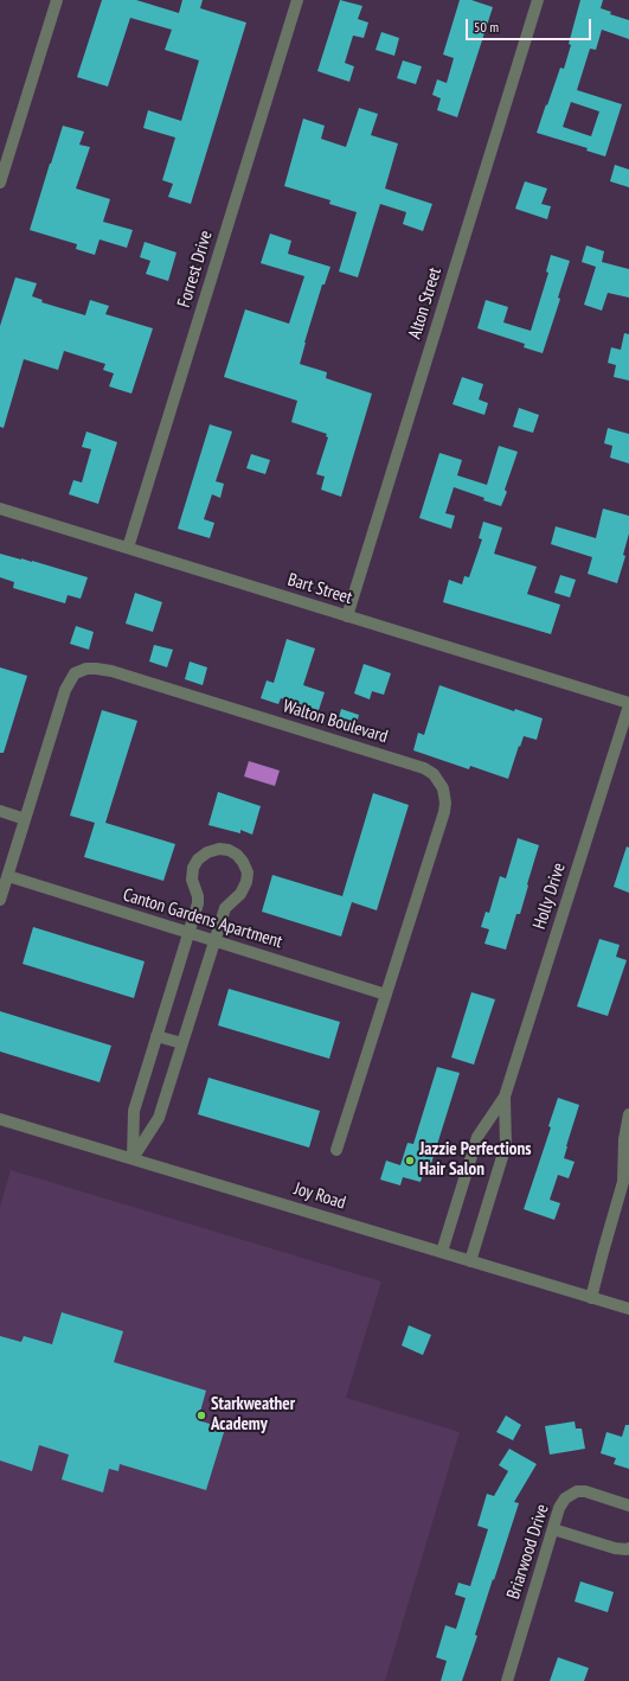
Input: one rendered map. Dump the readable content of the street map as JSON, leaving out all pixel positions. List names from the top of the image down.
{
  "streets": {
    "street": [
      "Forrest Drive",
      "Alton Street",
      "Bart Street",
      "Walton Boulevard",
      "Holly Drive",
      "Canton Gardens Apartment",
      "Joy Road",
      "Briarwood Drive"
    ]
  },
  "crossings": [
    ["Forrest Drive", "Bart Street"],
    ["Alton Street", "Bart Street"],
    ["Bart Street", "Holly Drive"],
    ["Walton Boulevard", "Canton Gardens Apartment"],
    ["Holly Drive", "Joy Road"]
  ],
  "places": ["Jazzie Perfections Hair Salon", "Starkweather Academy"],
  "scale_bar": "50 m"
}
